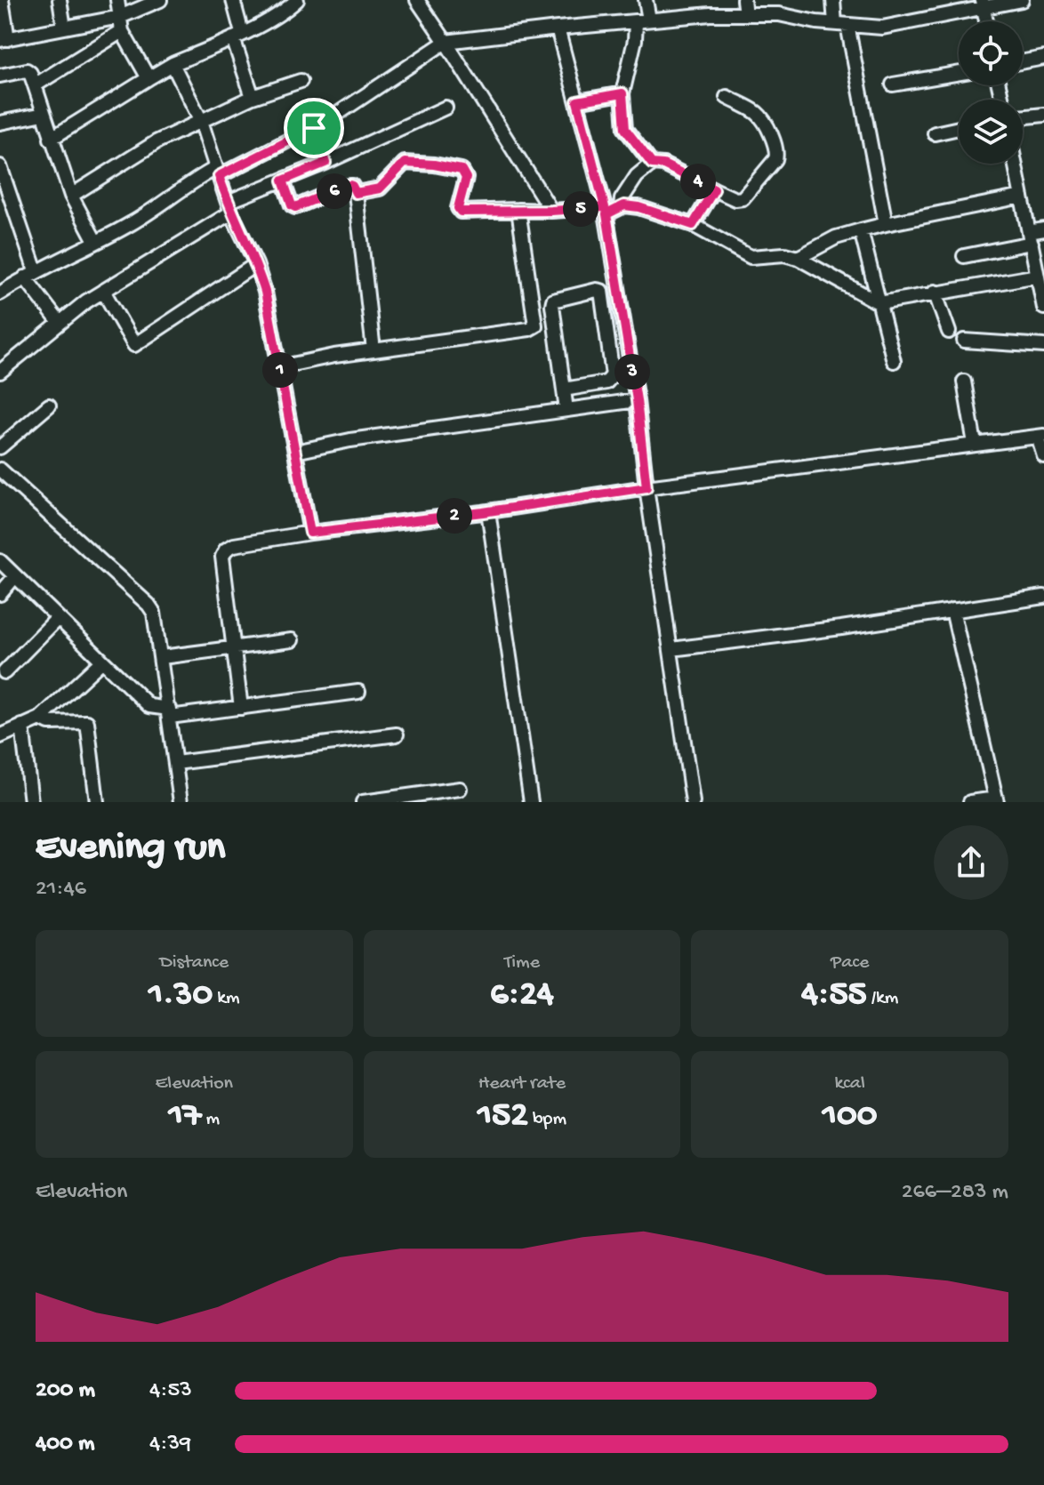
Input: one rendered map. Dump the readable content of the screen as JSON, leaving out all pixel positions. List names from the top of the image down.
{
  "page": {
    "pins": [
      "4",
      "6",
      "5",
      "1",
      "3",
      "2"
    ],
    "heading": ["Evening run", "21:46"],
    "stats": [
      ["Distance", "1.30 km"],
      ["Time", "6:24"],
      ["Pace", "4:55 /km"],
      ["Elevation", "17 m"],
      ["Heart rate", "152 bpm"],
      ["kcal", "100"]
    ],
    "chart": ["Elevation", "266–283 m"],
    "list": [
      {
        "name": "200 m",
        "note": "4:53"
      },
      {
        "name": "400 m",
        "note": "4:39"
      }
    ]
  }
}
